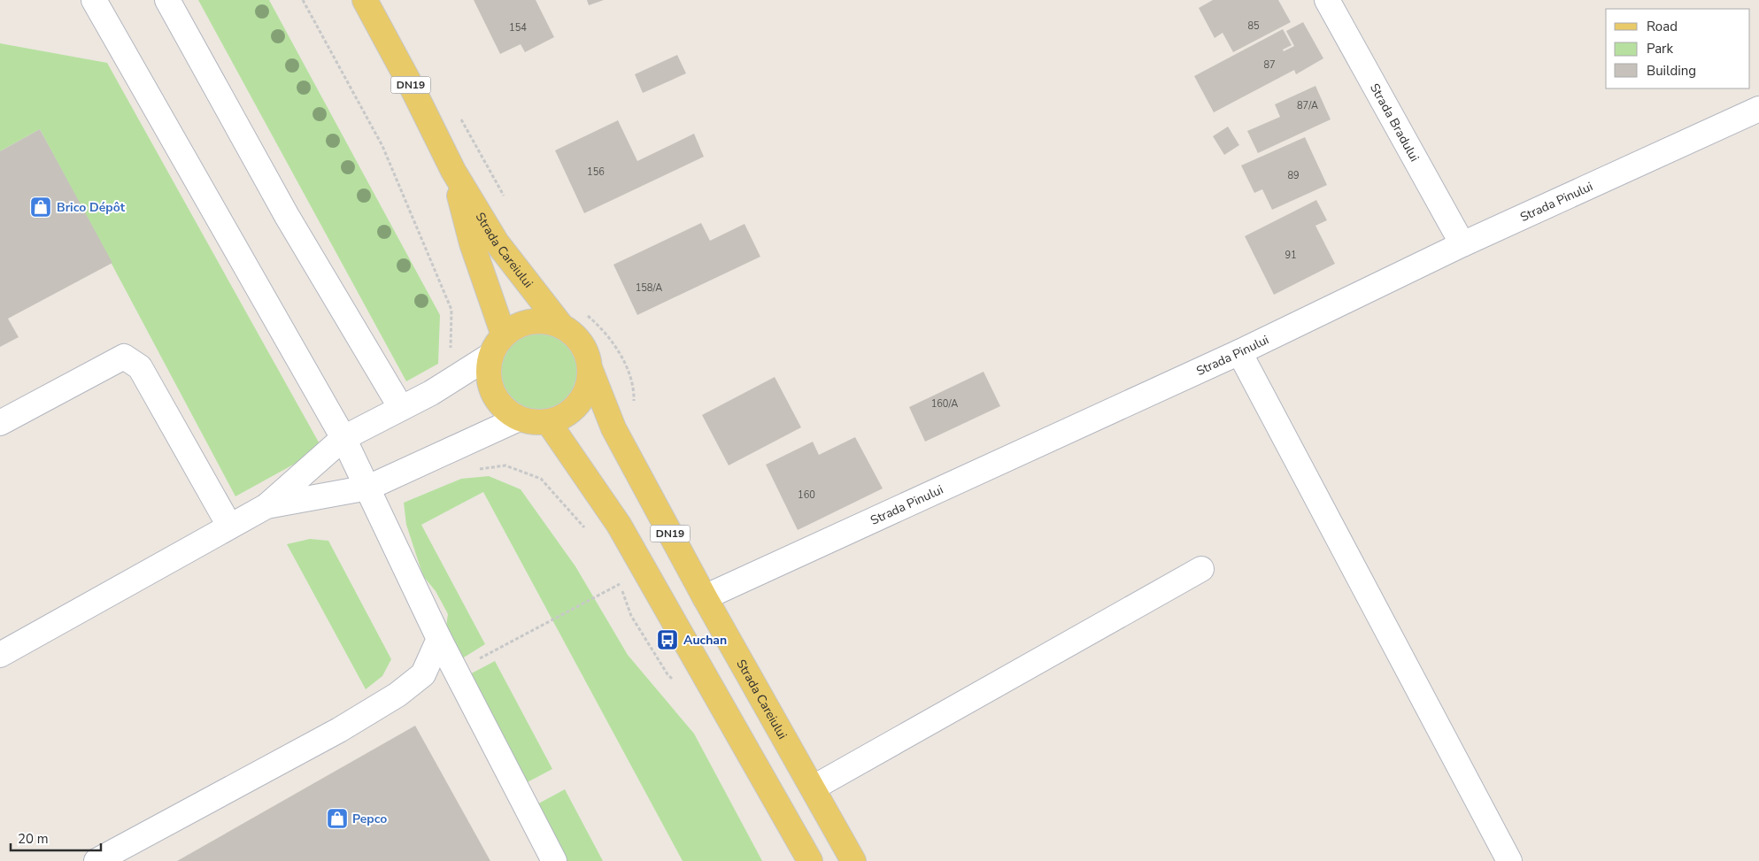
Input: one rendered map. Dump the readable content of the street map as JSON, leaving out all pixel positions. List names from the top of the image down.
{
  "streets": {
    "main road": ["DN19", "Strada Careiului"],
    "street": ["Strada Bradului", "Strada Pinului"]
  },
  "crossings": [
    ["DN19", "Strada Careiului"],
    ["Strada Bradului", "Strada Pinului"],
    ["Strada Pinului", "Strada Careiului"]
  ],
  "places": {
    "shop": ["Brico Dépôt", "Pepco"],
    "bus stop": ["Auchan"]
  },
  "house_numbers": [
    "85",
    "154",
    "87",
    "87/A",
    "156",
    "89",
    "91",
    "158/A",
    "160/A",
    "160"
  ],
  "legend": ["Road", "Park", "Building"],
  "scale_bar": "20 m"
}
